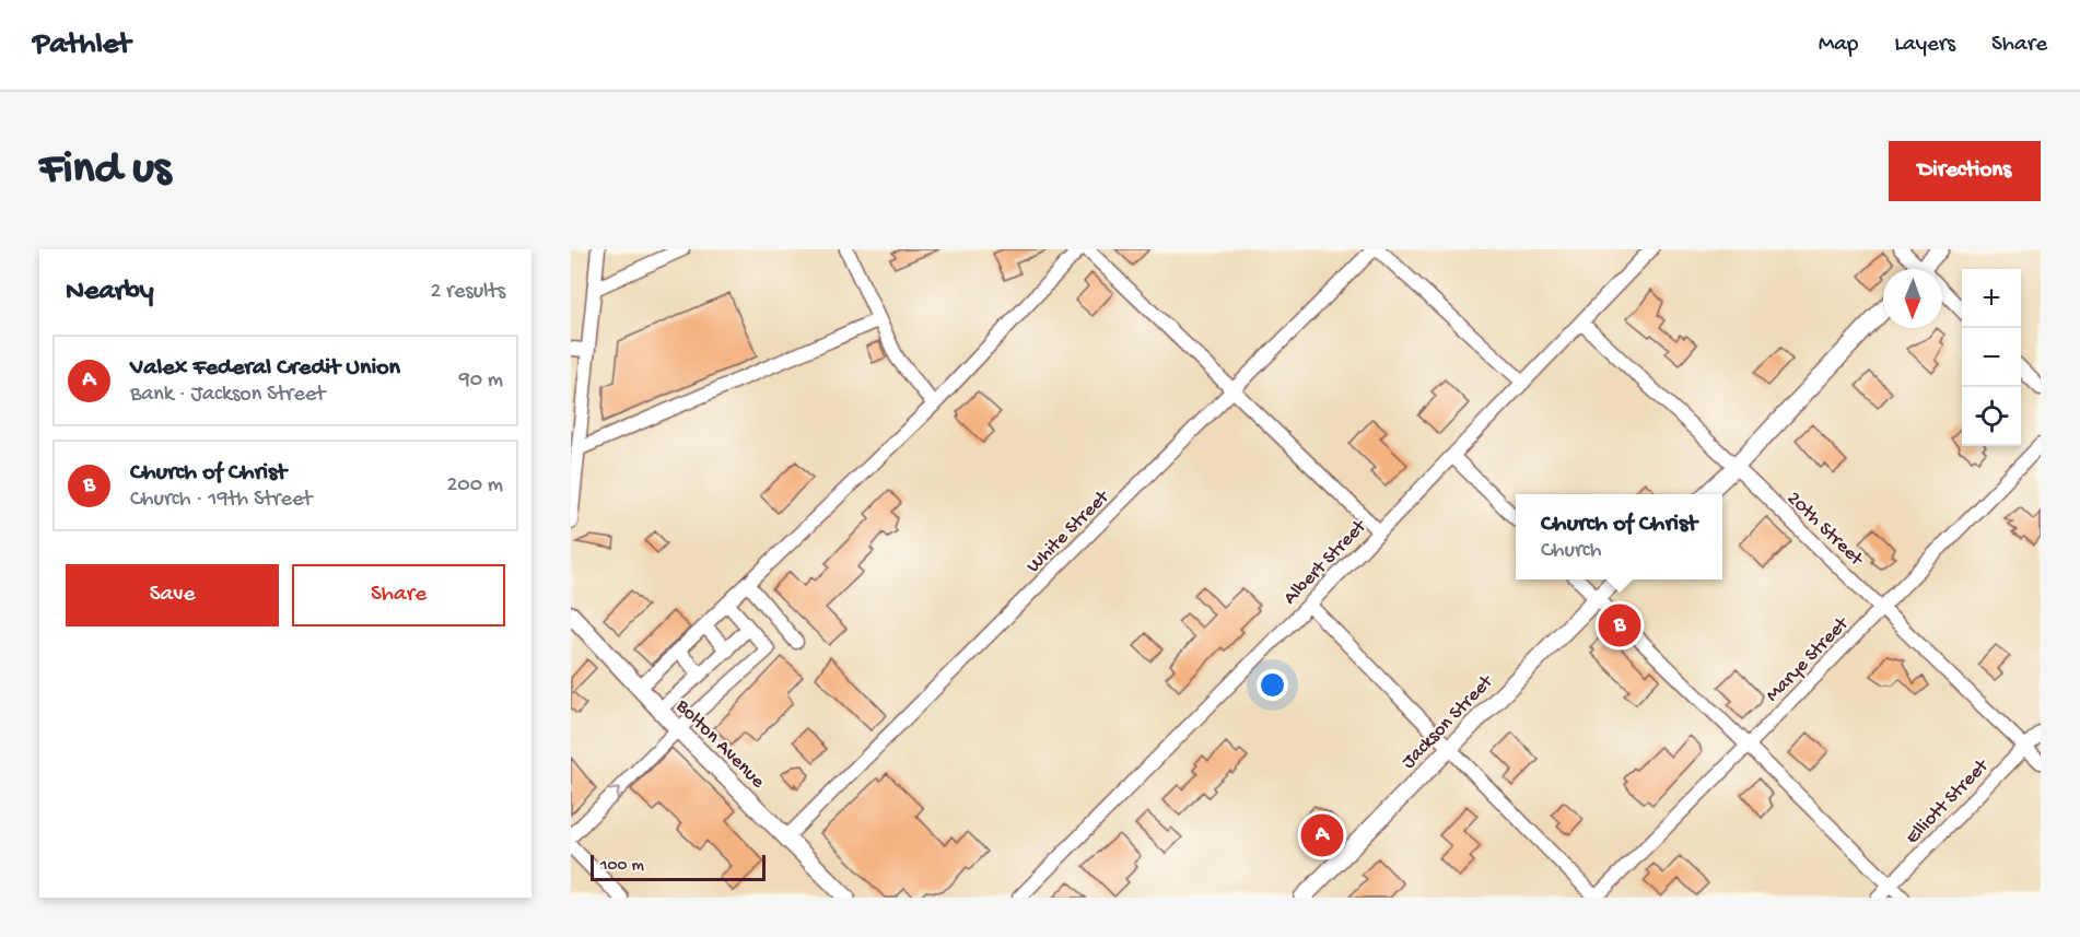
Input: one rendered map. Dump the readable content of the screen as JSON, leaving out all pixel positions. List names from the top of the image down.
{
  "streets": {
    "main road": ["Jackson Street", "Bolton Avenue"],
    "street": [
      "20th Street",
      "White Street",
      "Albert Street",
      "Marye Street",
      "Elliott Street"
    ]
  },
  "crossings": [
    ["20th Street", "Albert Street"],
    ["20th Street", "Marye Street"],
    ["20th Street", "Elliott Street"],
    ["White Street", "Bolton Avenue"]
  ],
  "scale_bar": "100 m",
  "north": "bottom",
  "page": {
    "header": "Pathlet",
    "nav": ["Map", "Layers", "Share"],
    "buttons": [
      "Directions",
      ["Save", "Share"]
    ],
    "title": "Find us",
    "heading": ["Nearby", "2 results"],
    "map_buttons": ["+", "−"],
    "list": [
      {
        "mark": "A",
        "name": "Valex Federal Credit Union",
        "note": "Bank · Jackson Street",
        "value": "90 m"
      },
      {
        "mark": "B",
        "name": "Church of Christ",
        "note": "Church · 19th Street",
        "value": "200 m"
      }
    ],
    "popup": ["Church of Christ", "Church"],
    "pins": ["B", "A"],
    "scale": "100 m"
  }
}
